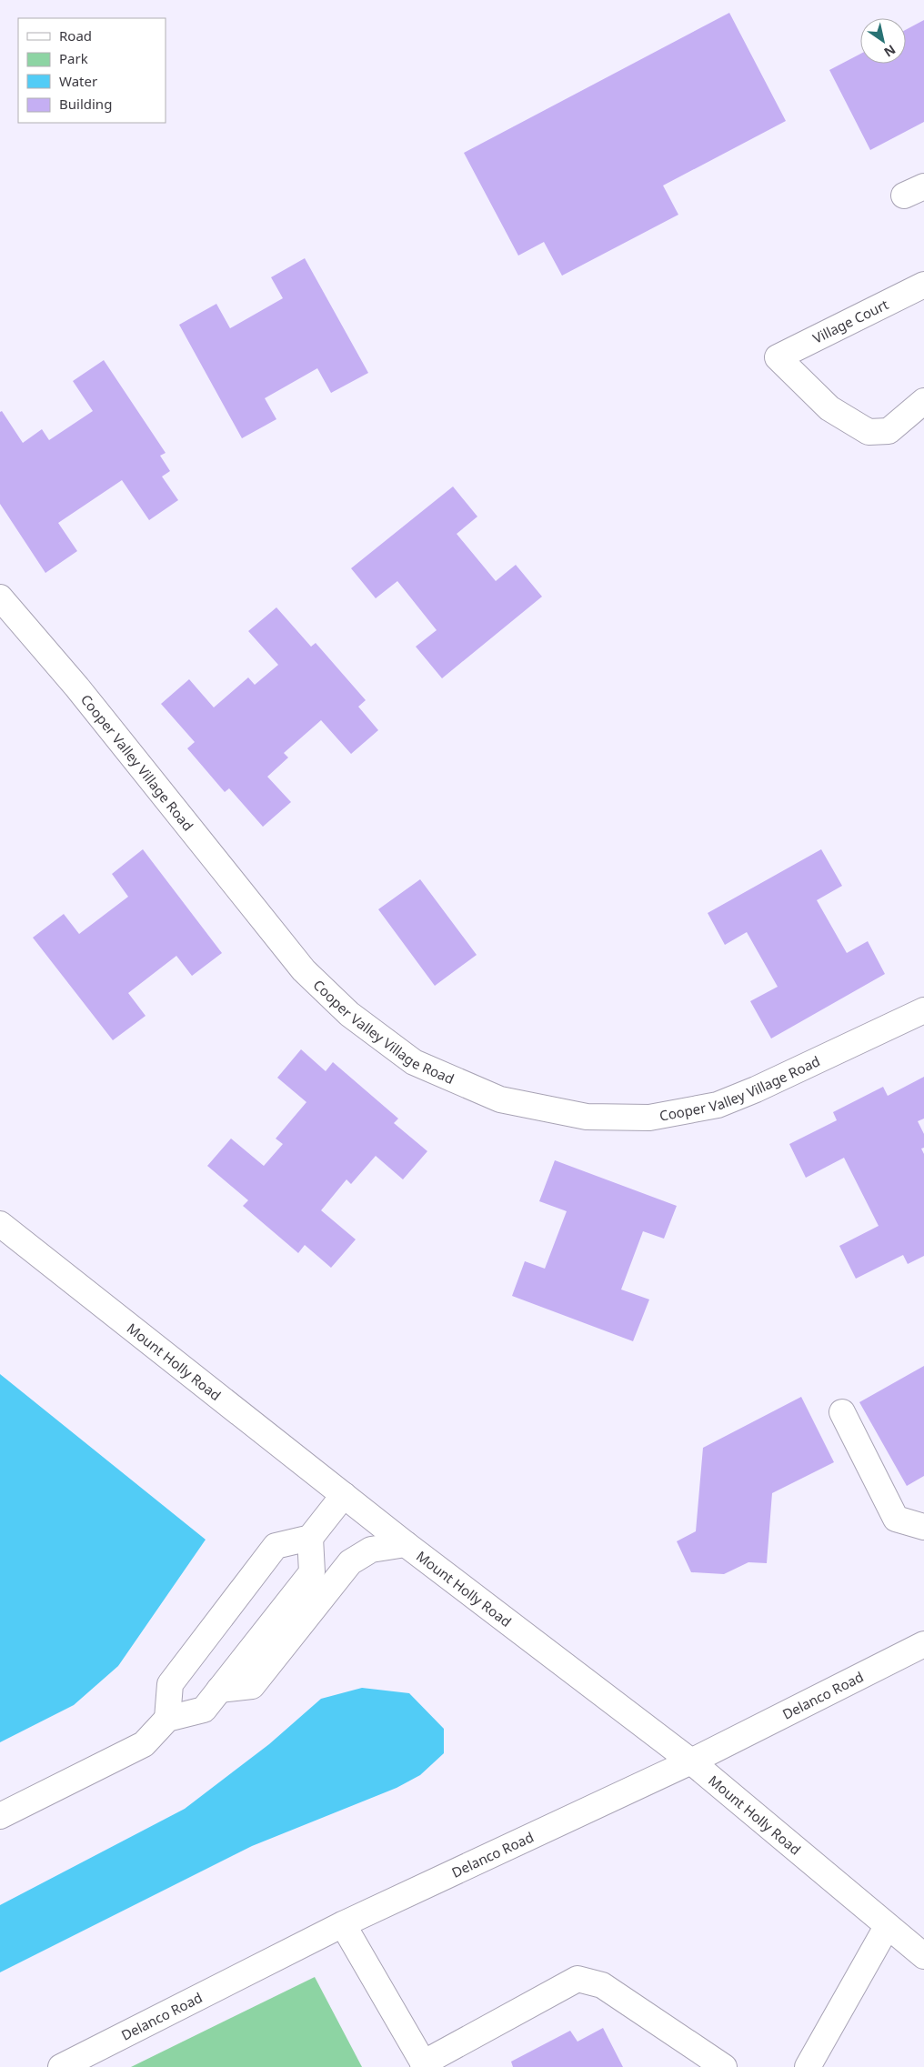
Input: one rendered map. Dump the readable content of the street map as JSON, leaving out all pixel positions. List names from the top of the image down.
{
  "streets": {
    "main road": [
      "Village Court",
      "Cooper Valley Village Road",
      "Mount Holly Road",
      "Delanco Road"
    ]
  },
  "crossings": [
    ["Mount Holly Road", "Delanco Road"]
  ],
  "legend": [
    "Road",
    "Park",
    "Water",
    "Building"
  ],
  "north": "bottom right"
}
